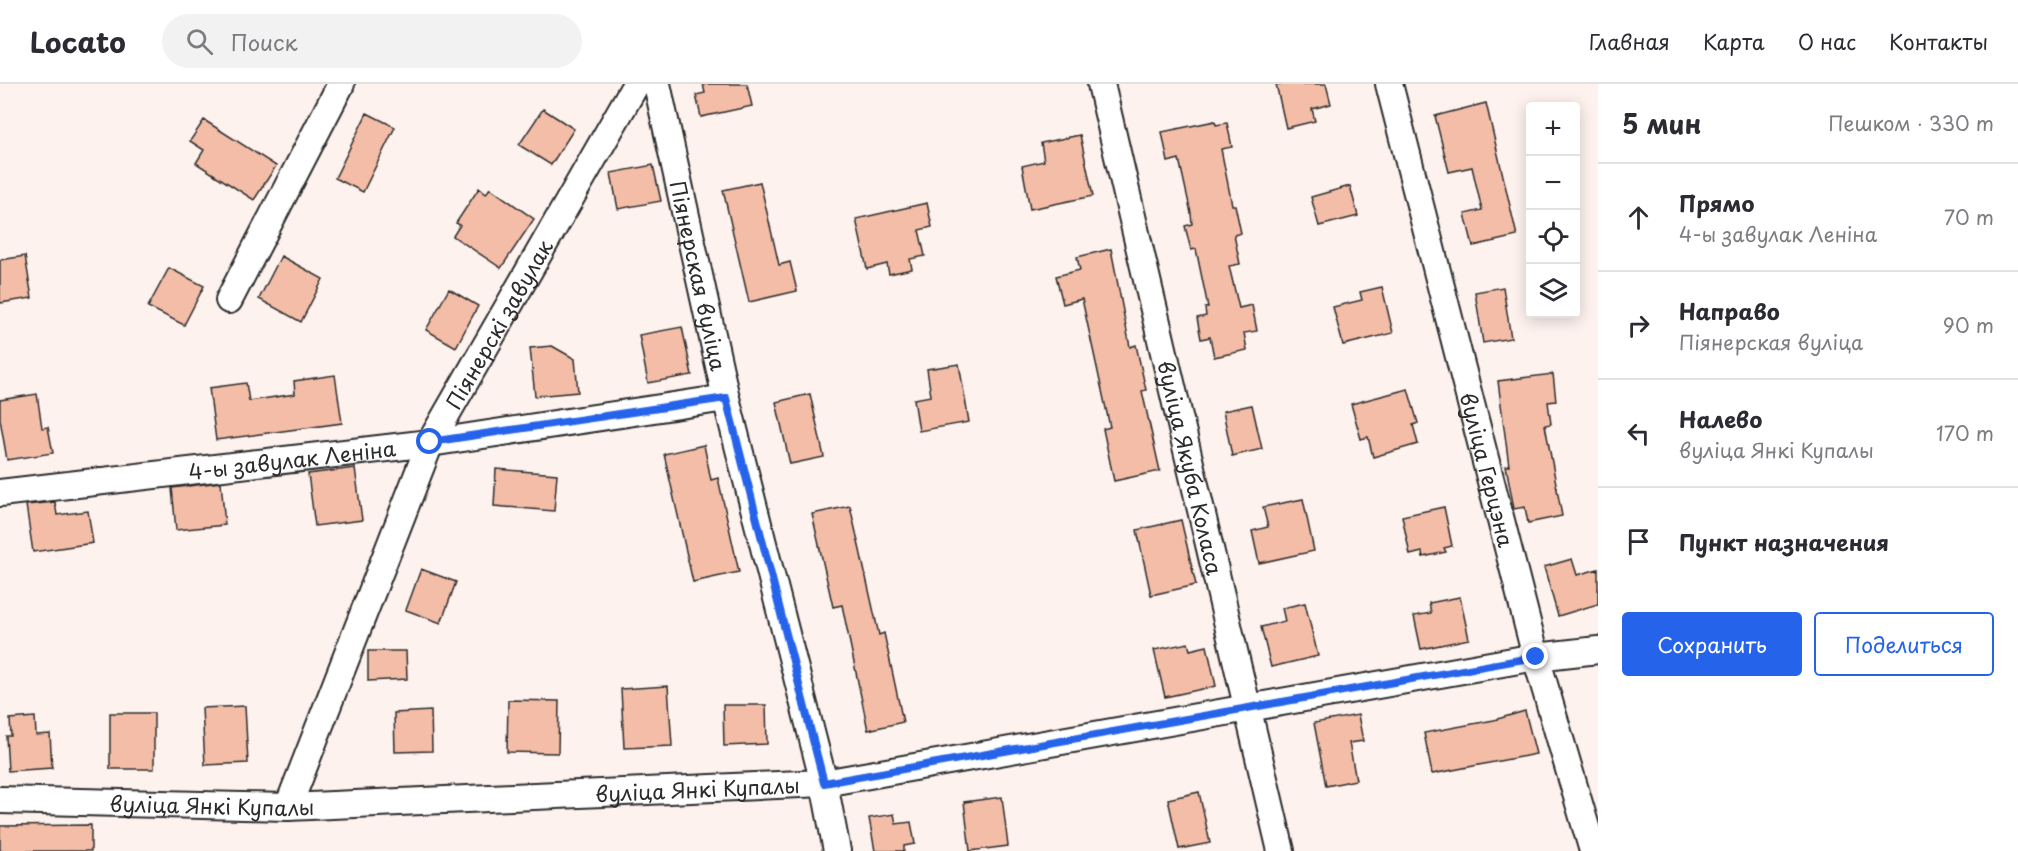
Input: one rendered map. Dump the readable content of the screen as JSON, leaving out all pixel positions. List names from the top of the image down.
{
  "streets": {
    "street": [
      "Піянерская вуліца",
      "Піянерскі завулак",
      "4-ы завулак Леніна",
      "вуліца Якуба Коласа",
      "вуліца Герцэна",
      "вуліца Янкі Купалы"
    ]
  },
  "crossings": [
    ["Піянерская вуліца", "4-ы завулак Леніна"],
    ["Піянерская вуліца", "вуліца Янкі Купалы"],
    ["Піянерскі завулак", "4-ы завулак Леніна"],
    ["Піянерскі завулак", "вуліца Янкі Купалы"],
    ["вуліца Якуба Коласа", "вуліца Янкі Купалы"],
    ["вуліца Герцэна", "вуліца Янкі Купалы"]
  ],
  "page": {
    "header": "Locato",
    "search": "Поиск",
    "nav": [
      "Главная",
      "Карта",
      "О нас",
      "Контакты"
    ],
    "heading": ["5 мин", "Пешком · 330 m"],
    "map_buttons": ["+", "−"],
    "list": [
      ["Прямо", "4-ы завулак Леніна", "70 m"],
      ["Направо", "Піянерская вуліца", "90 m"],
      ["Налево", "вуліца Янкі Купалы", "170 m"],
      "Пункт назначения"
    ],
    "buttons": ["Сохранить", "Поделиться"]
  }
}
